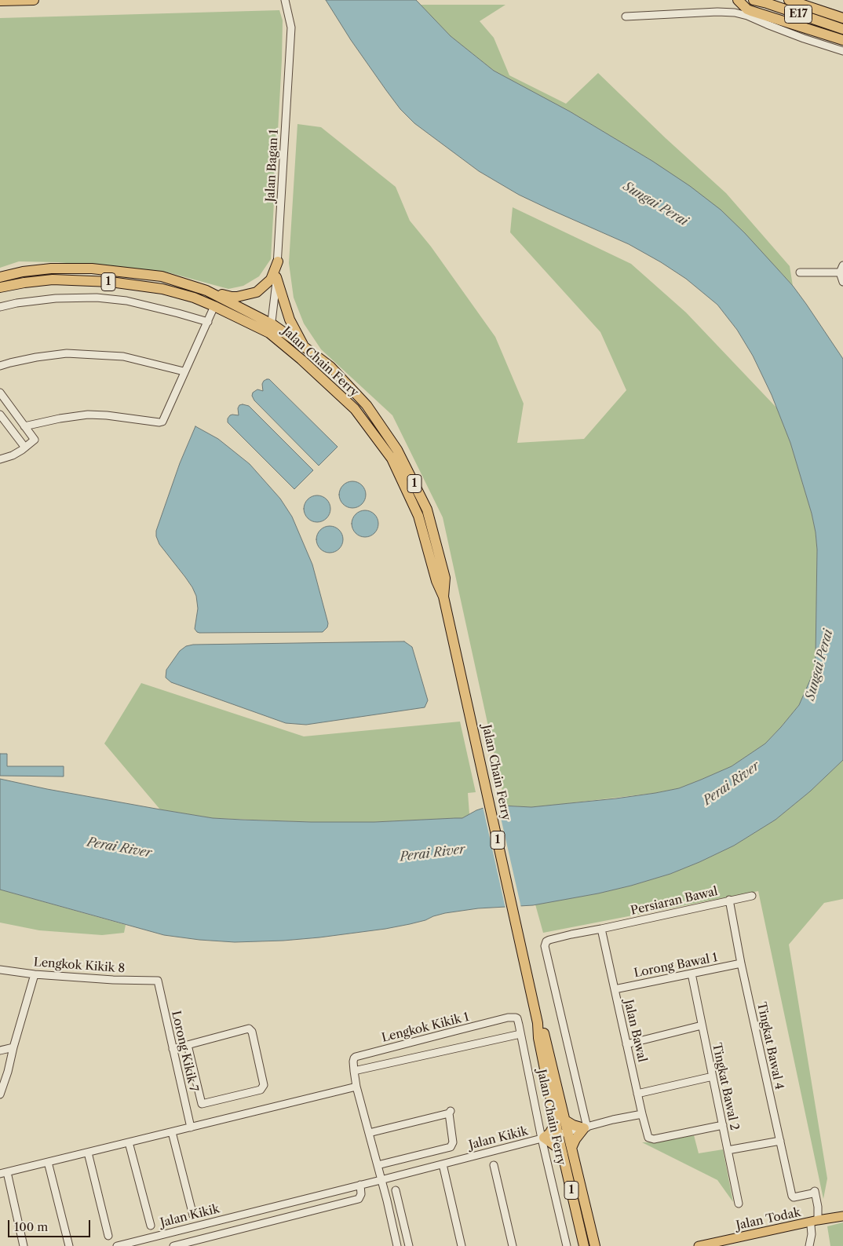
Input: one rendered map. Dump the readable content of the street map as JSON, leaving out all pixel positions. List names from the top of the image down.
{
  "streets": {
    "highway": ["E17", "1", "Jalan Chain Ferry"],
    "main road": ["Jalan Todak"],
    "street": [
      "Jalan Bagan 1",
      "Persiaran Bawal",
      "Lengkok Kikik 8",
      "Lorong Bawal 1",
      "Lengkok Kikik 1",
      "Jalan Bawal",
      "Tingkat Bawal 4",
      "Lorong Kikik 7",
      "Tingkat Bawal 2",
      "Jalan Kikik"
    ]
  },
  "crossings": [
    ["Jalan Bagan 1", "Jalan Chain Ferry"],
    ["Jalan Chain Ferry", "Lengkok Kikik 1"],
    ["Jalan Chain Ferry", "Jalan Kikik"],
    ["Persiaran Bawal", "Jalan Bawal"],
    ["Persiaran Bawal", "Tingkat Bawal 4"],
    ["Lengkok Kikik 8", "Lorong Kikik 7"],
    ["Lorong Bawal 1", "Jalan Bawal"],
    ["Lorong Bawal 1", "Tingkat Bawal 4"],
    ["Lorong Bawal 1", "Tingkat Bawal 2"],
    ["Jalan Bawal", "Tingkat Bawal 2"],
    ["Jalan Bawal", "Jalan Kikik"],
    ["Tingkat Bawal 4", "Jalan Todak"]
  ],
  "water": ["Sungai Perai", "Perai River"],
  "scale_bar": "100 m"
}
